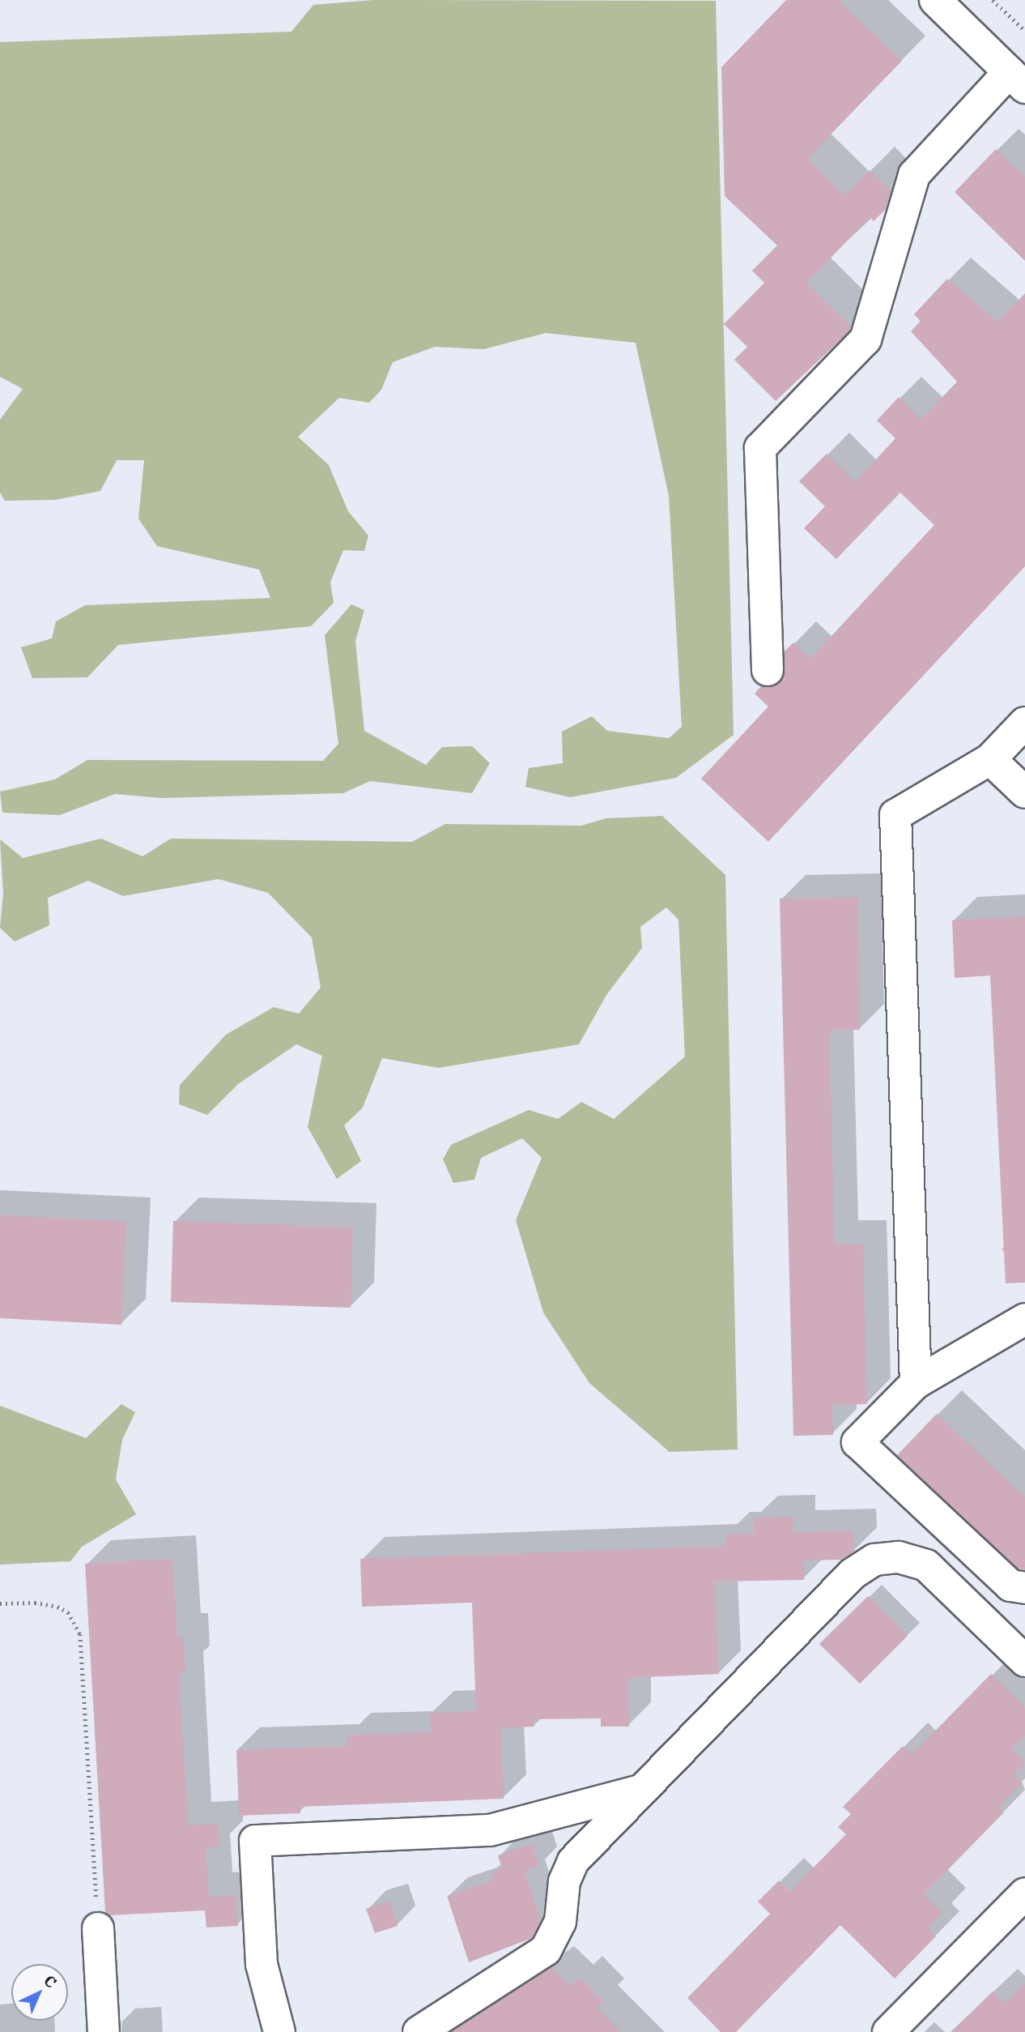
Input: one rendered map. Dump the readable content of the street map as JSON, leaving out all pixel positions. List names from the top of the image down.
{
  "north": "top right"
}
